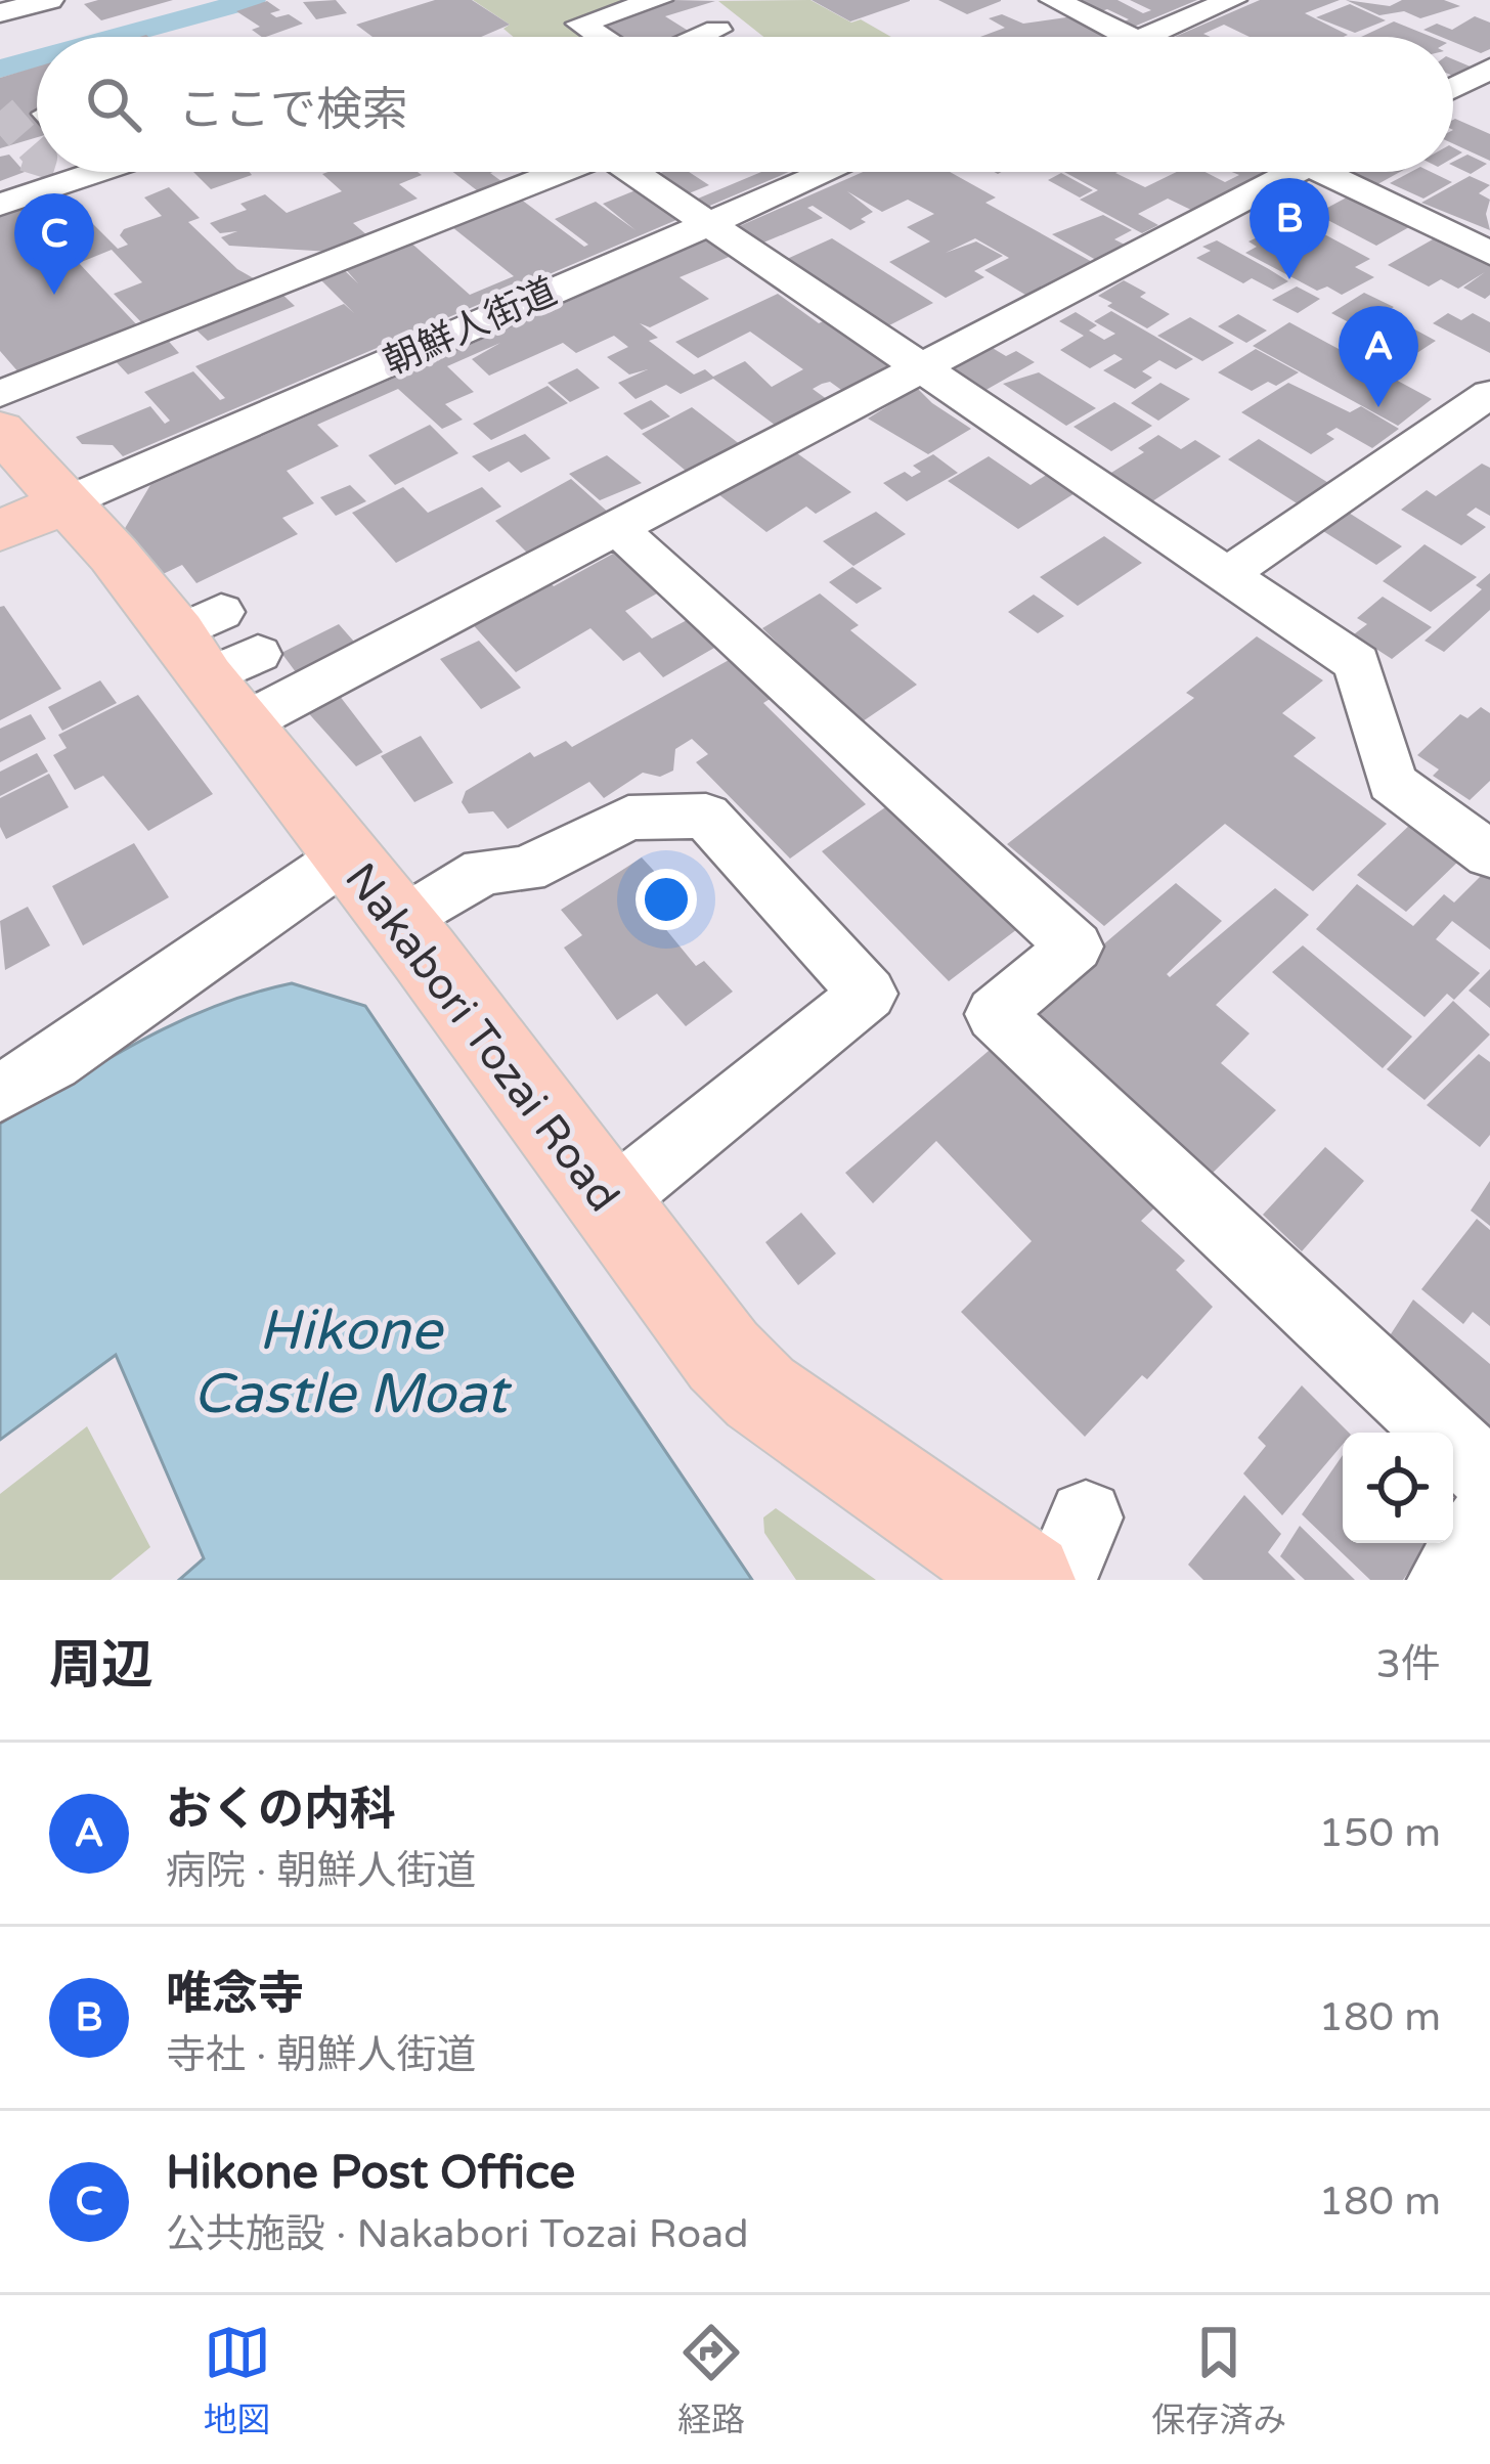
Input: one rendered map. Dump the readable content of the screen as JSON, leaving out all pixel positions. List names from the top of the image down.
{
  "streets": {
    "main road": ["Nakabori Tozai Road"],
    "street": ["朝鮮人街道"]
  },
  "crossings": [
    ["朝鮮人街道", "Nakabori Tozai Road"]
  ],
  "water": ["Hikone Castle Moat"],
  "page": {
    "search": "ここで検索",
    "pins": ["B", "C", "A"],
    "heading": ["周辺", "3件"],
    "list": [
      {
        "mark": "A",
        "name": "おくの内科",
        "note": "病院 · 朝鮮人街道",
        "value": "150 m"
      },
      {
        "mark": "B",
        "name": "唯念寺",
        "note": "寺社 · 朝鮮人街道",
        "value": "180 m"
      },
      {
        "mark": "C",
        "name": "Hikone Post Office",
        "note": "公共施設 · Nakabori Tozai Road",
        "value": "180 m"
      }
    ],
    "nav": ["地図", "経路", "保存済み"]
  }
}
